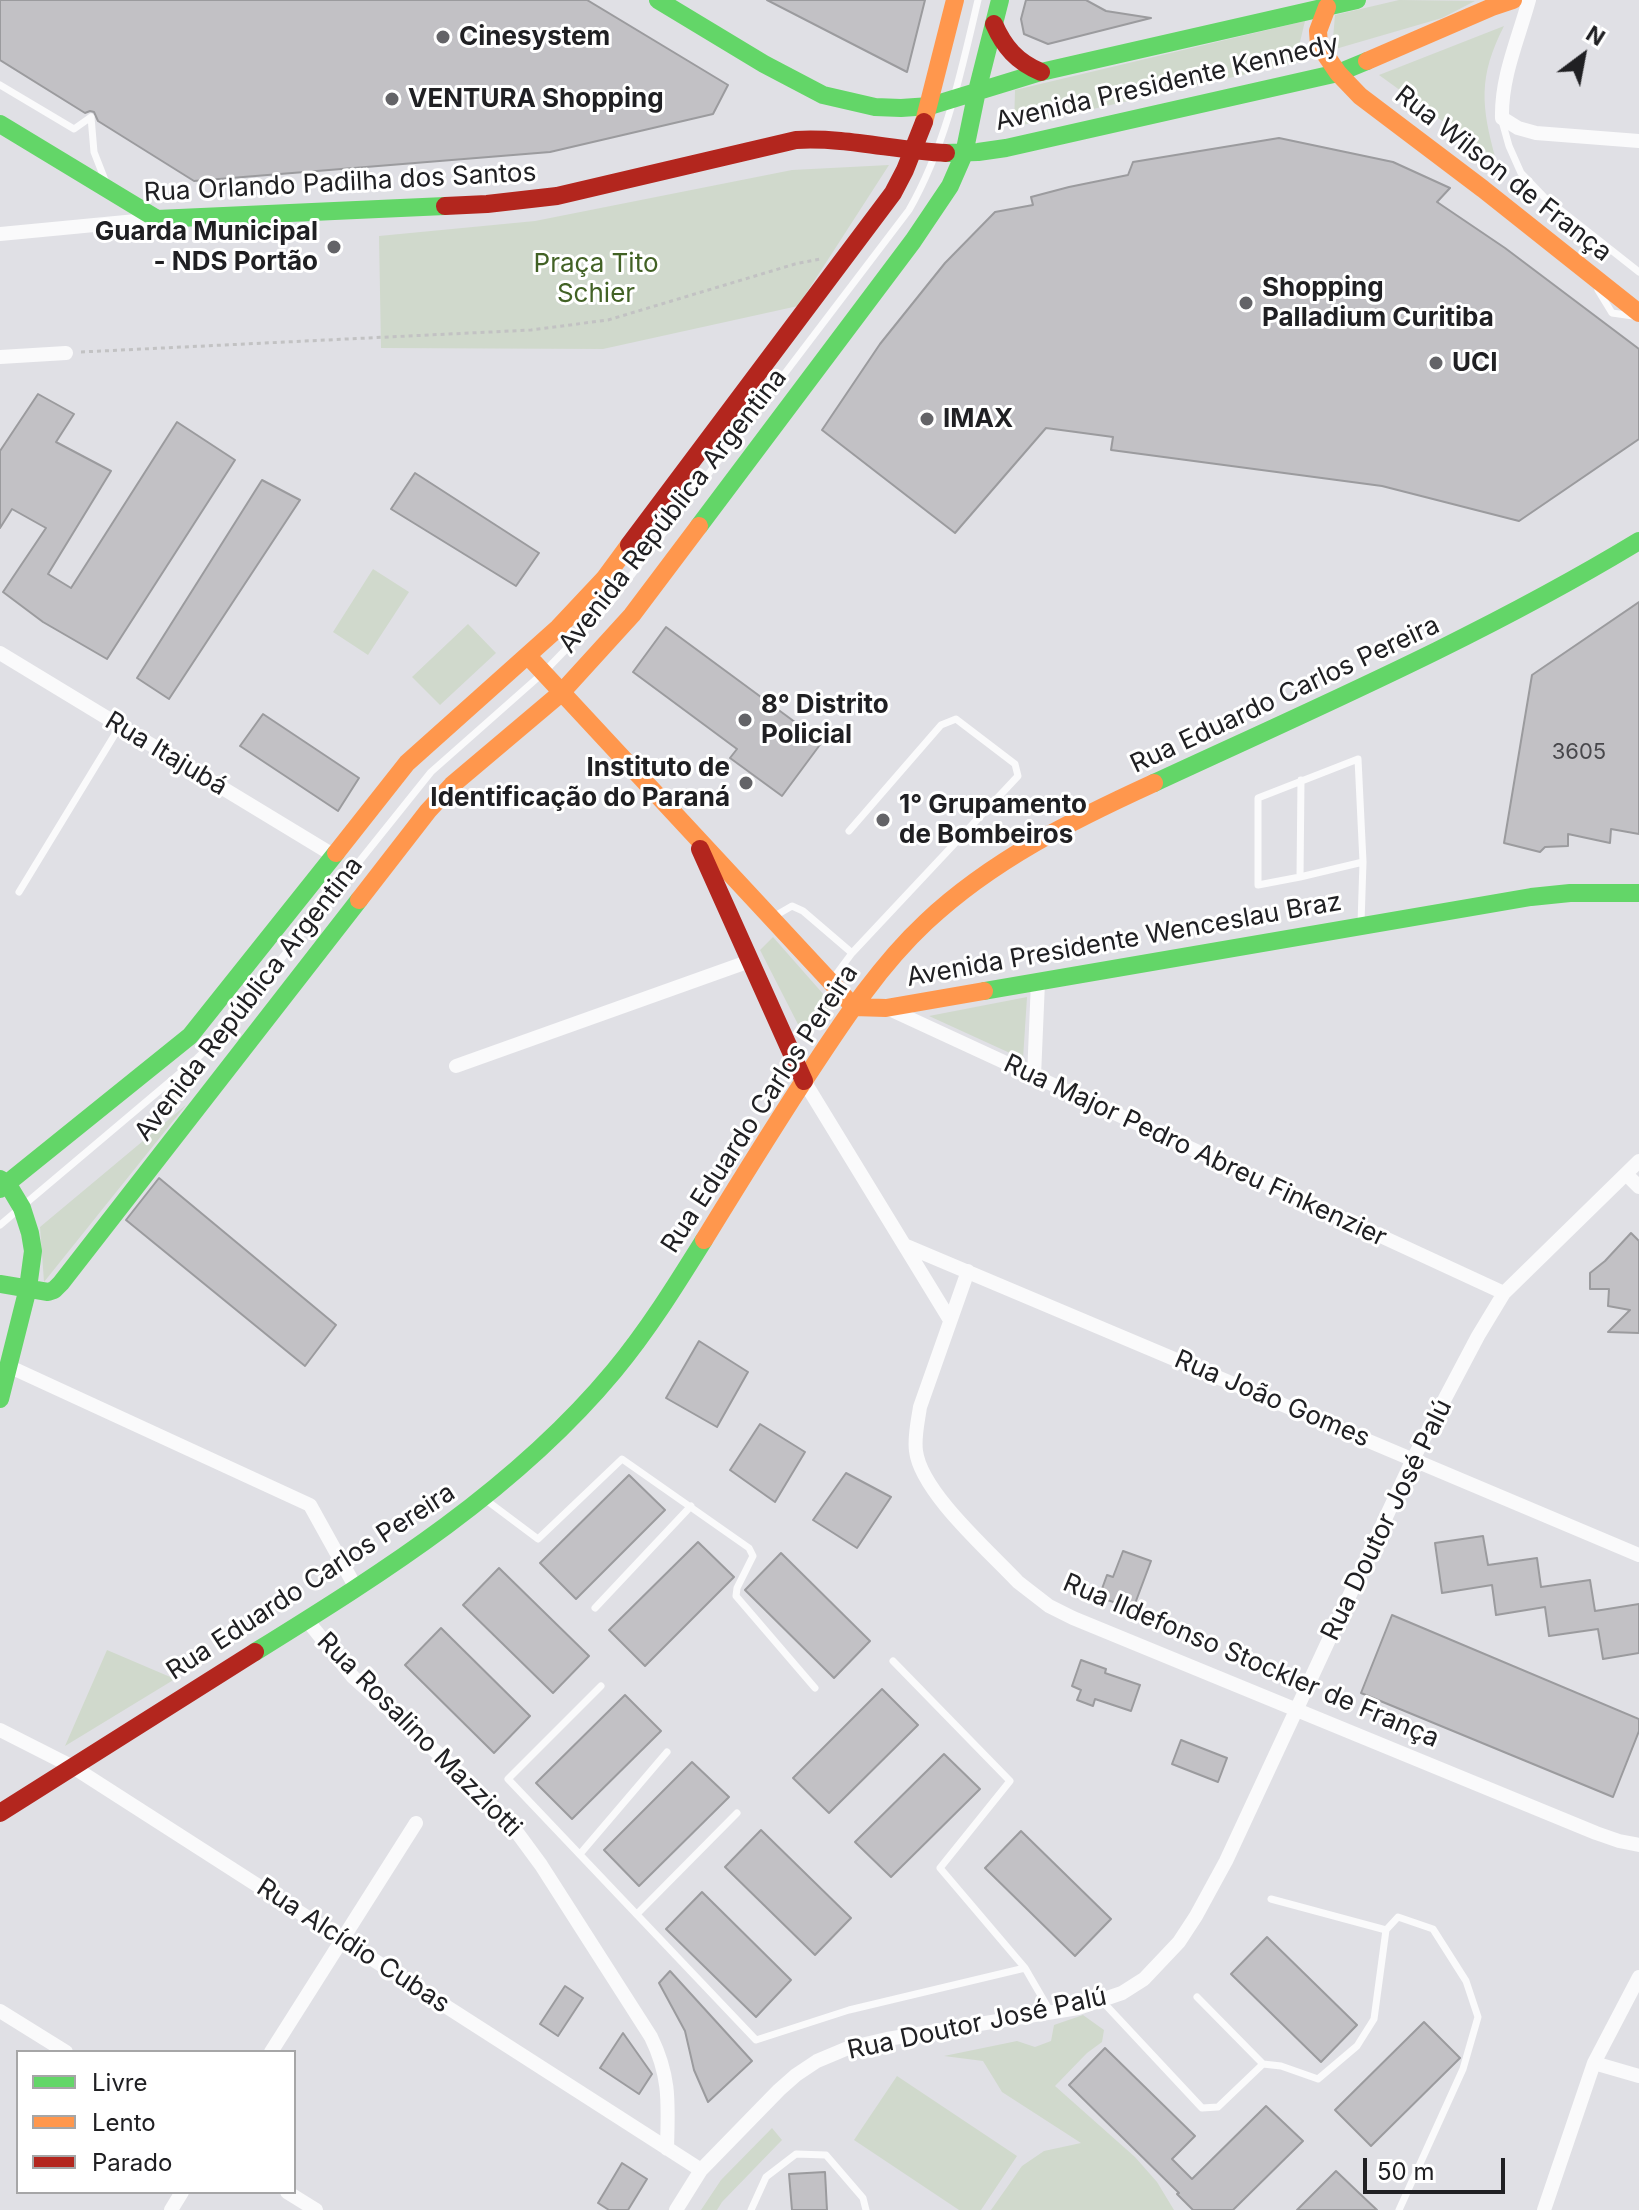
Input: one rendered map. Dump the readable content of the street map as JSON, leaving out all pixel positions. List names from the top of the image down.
{
  "streets": {
    "street": [
      "Avenida Presidente Kennedy",
      "Rua Wilson de França",
      "Rua Orlando Padilha dos Santos",
      "Avenida República Argentina",
      "Rua Eduardo Carlos Pereira",
      "Rua Itajubá",
      "Avenida Presidente Wenceslau Braz",
      "Rua Major Pedro Abreu Finkenzier",
      "Rua João Gomes",
      "Rua Doutor José Palú",
      "Rua Ildefonso Stockler de França",
      "Rua Rosalino Mazziotti",
      "Rua Alcídio Cubas"
    ]
  },
  "crossings": [
    ["Avenida Presidente Kennedy", "Rua Wilson de França"],
    ["Avenida Presidente Kennedy", "Rua Orlando Padilha dos Santos"],
    ["Avenida Presidente Kennedy", "Avenida República Argentina"],
    ["Rua Orlando Padilha dos Santos", "Avenida República Argentina"],
    ["Avenida República Argentina", "Rua Itajubá"],
    ["Rua Eduardo Carlos Pereira", "Avenida Presidente Wenceslau Braz"],
    ["Rua Eduardo Carlos Pereira", "Rua Rosalino Mazziotti"],
    ["Rua Eduardo Carlos Pereira", "Rua Alcídio Cubas"],
    ["Avenida Presidente Wenceslau Braz", "Rua Major Pedro Abreu Finkenzier"],
    ["Rua Major Pedro Abreu Finkenzier", "Rua Doutor José Palú"],
    ["Rua João Gomes", "Rua Doutor José Palú"],
    ["Rua João Gomes", "Rua Ildefonso Stockler de França"],
    ["Rua Doutor José Palú", "Rua Ildefonso Stockler de França"],
    ["Rua Doutor José Palú", "Rua Alcídio Cubas"],
    ["Rua Rosalino Mazziotti", "Rua Alcídio Cubas"]
  ],
  "parks": ["Praça Tito Schier"],
  "places": [
    "Cinesystem",
    "VENTURA Shopping",
    "Guarda Municipal - NDS Portão",
    "Shopping Palladium Curitiba",
    "UCI",
    "IMAX",
    "8° Distrito Policial",
    "Instituto de Identificação do Paraná",
    "1° Grupamento de Bombeiros"
  ],
  "house_numbers": ["3605"],
  "legend": ["Livre", "Lento", "Parado"],
  "scale_bar": "50 m",
  "north": "top right"
}
